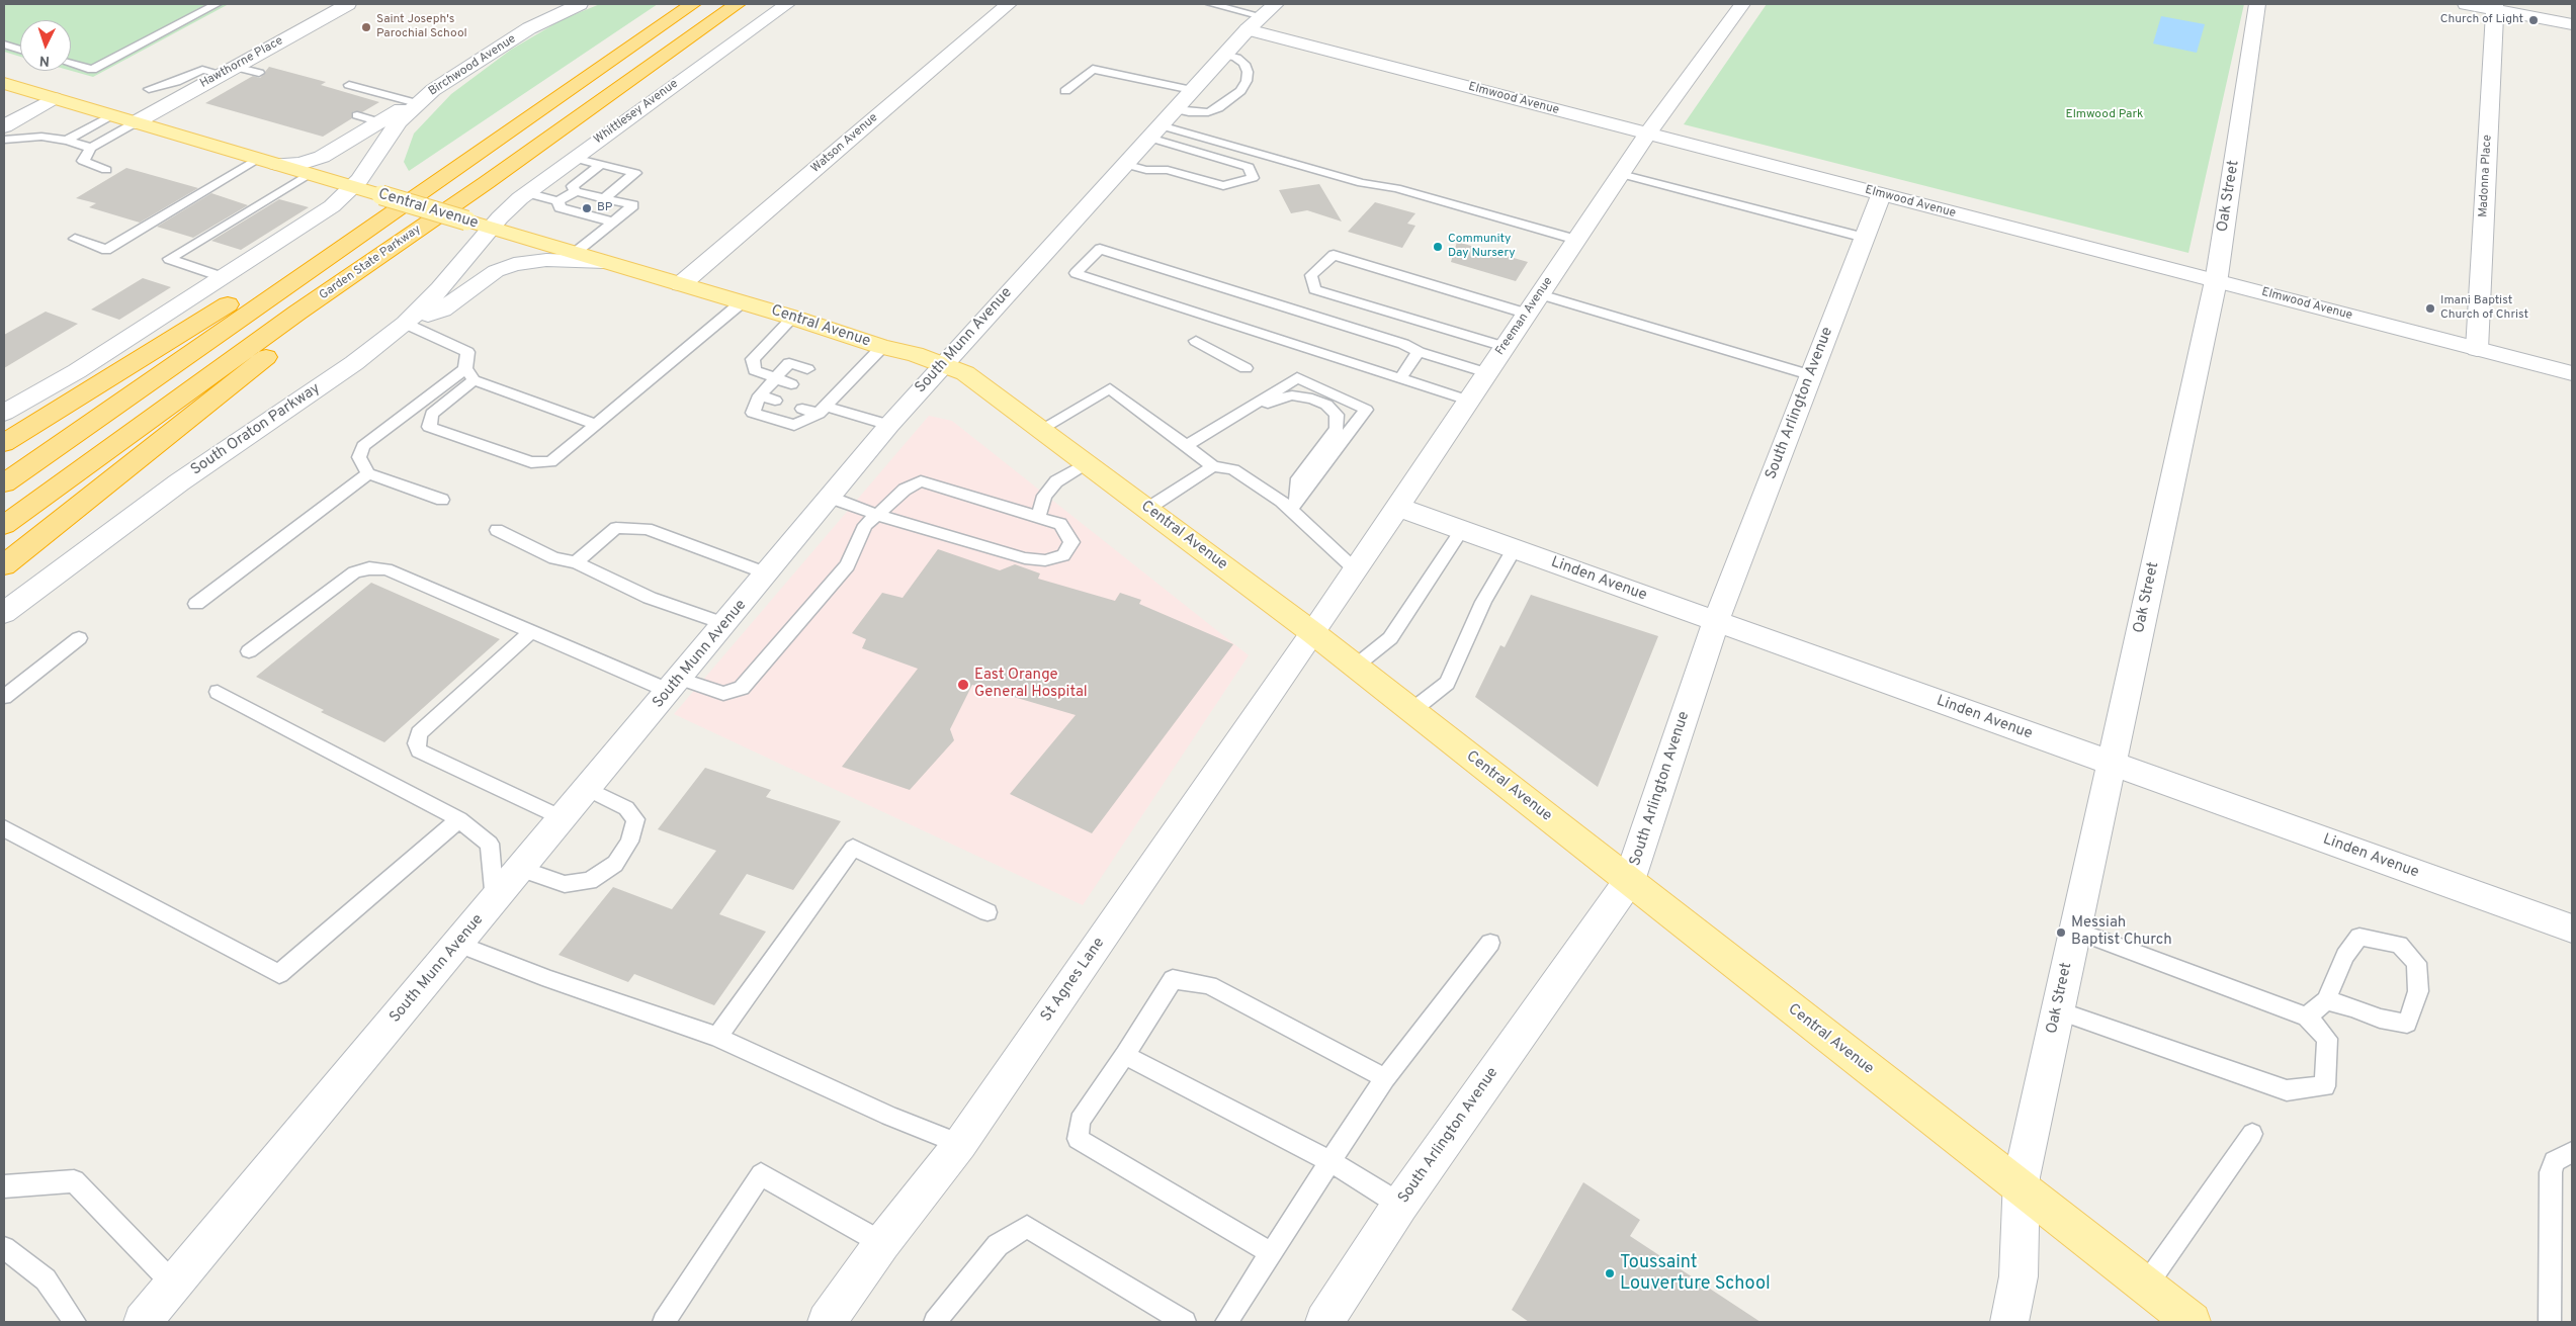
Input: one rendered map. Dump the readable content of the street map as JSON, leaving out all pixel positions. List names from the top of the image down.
{
  "streets": {
    "highway": ["Garden State Parkway"],
    "main road": ["Central Avenue"],
    "street": [
      "Hawthorne Place",
      "Birchwood Avenue",
      "Elmwood Avenue",
      "Whittlesey Avenue",
      "Watson Avenue",
      "Madonna Place",
      "Oak Street",
      "Freeman Avenue",
      "South Munn Avenue",
      "South Arlington Avenue",
      "South Oraton Parkway",
      "Linden Avenue",
      "St Agnes Lane"
    ]
  },
  "crossings": [
    ["Hawthorne Place", "Central Avenue"],
    ["Birchwood Avenue", "Central Avenue"],
    ["Elmwood Avenue", "Madonna Place"],
    ["Elmwood Avenue", "Oak Street"],
    ["Elmwood Avenue", "Freeman Avenue"],
    ["Elmwood Avenue", "South Munn Avenue"],
    ["Elmwood Avenue", "South Arlington Avenue"],
    ["Whittlesey Avenue", "Central Avenue"],
    ["Whittlesey Avenue", "South Oraton Parkway"],
    ["Watson Avenue", "Central Avenue"],
    ["Oak Street", "Central Avenue"],
    ["Oak Street", "Linden Avenue"],
    ["Central Avenue", "Freeman Avenue"],
    ["Central Avenue", "South Munn Avenue"],
    ["Central Avenue", "South Arlington Avenue"],
    ["Central Avenue", "South Oraton Parkway"],
    ["Central Avenue", "St Agnes Lane"],
    ["Freeman Avenue", "Linden Avenue"],
    ["Freeman Avenue", "St Agnes Lane"],
    ["South Arlington Avenue", "Linden Avenue"]
  ],
  "parks": ["Elmwood Park"],
  "places": [
    "Church of Light",
    "Saint Joseph's Parochial School",
    "BP",
    "Community Day Nursery",
    "Imani Baptist Church of Christ",
    "East Orange General Hospital",
    "Messiah Baptist Church",
    "Toussaint Louverture School"
  ],
  "north": "bottom"
}
